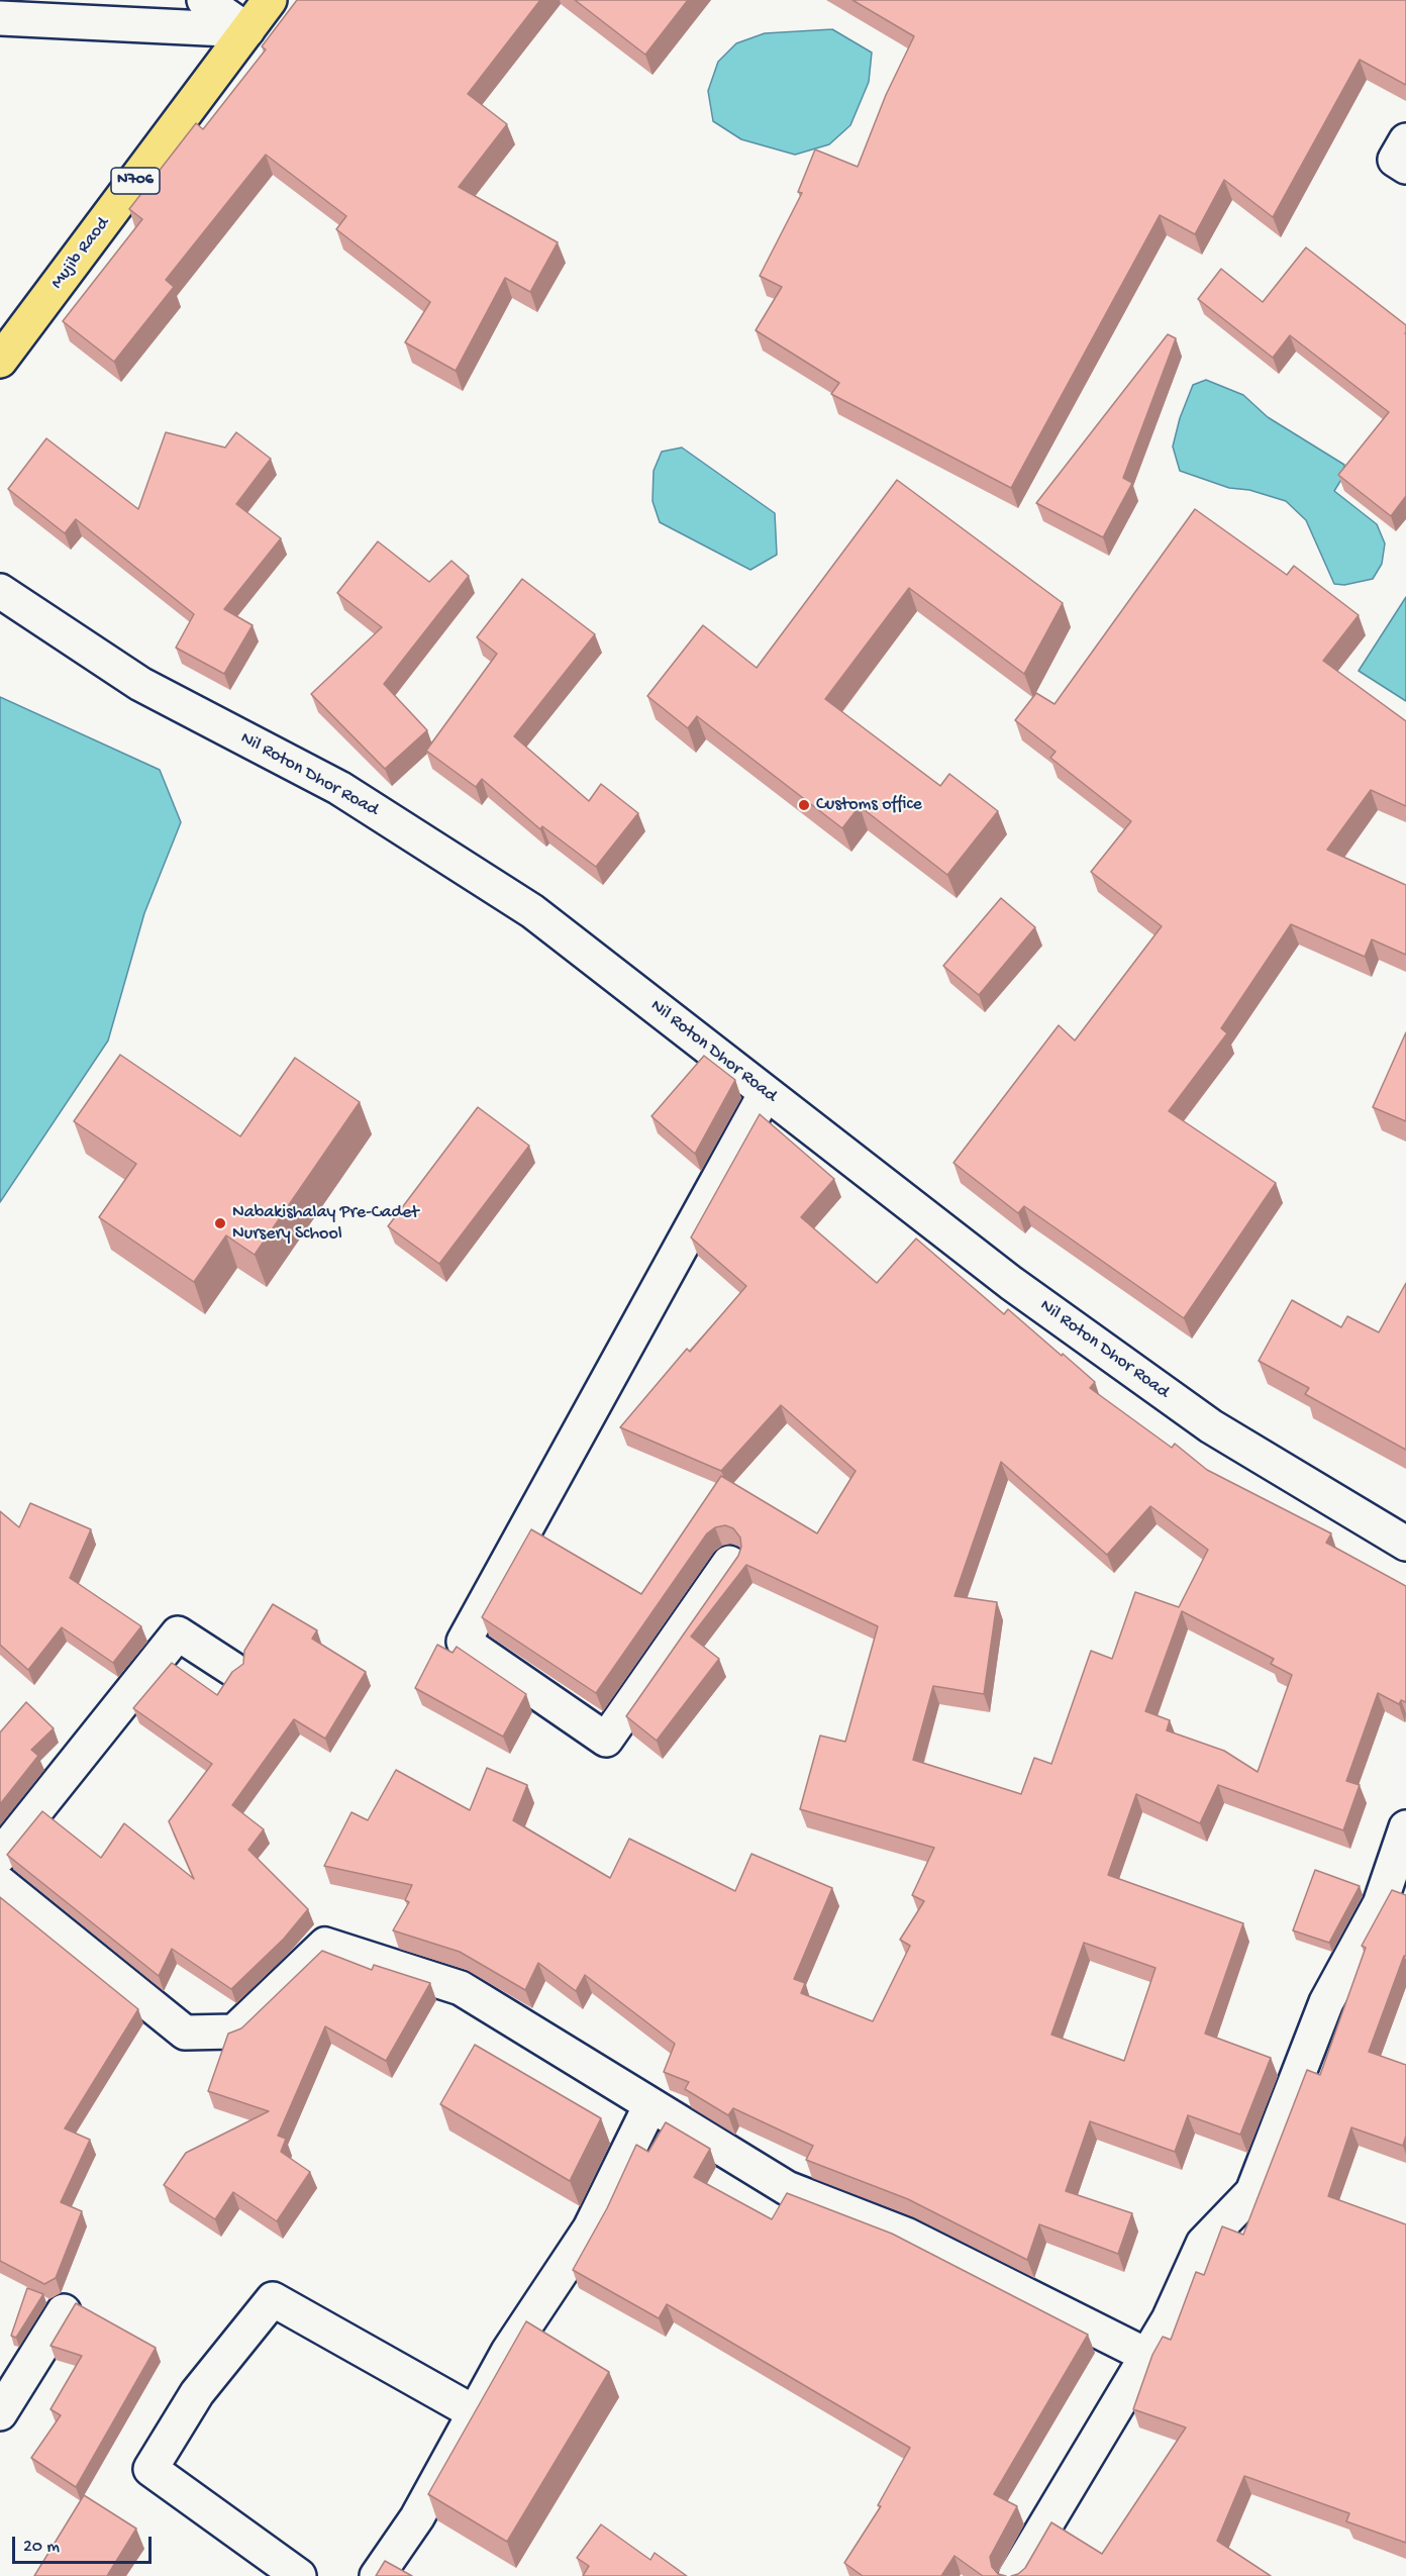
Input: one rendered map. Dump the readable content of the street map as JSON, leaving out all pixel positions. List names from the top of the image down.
{
  "streets": {
    "highway": ["N706", "Mujib Raod"],
    "street": ["Nil Roton Dhor Road"]
  },
  "places": ["Customs office", "Nabakishalay Pre-Cadet Nursery School"],
  "scale_bar": "20 m"
}
